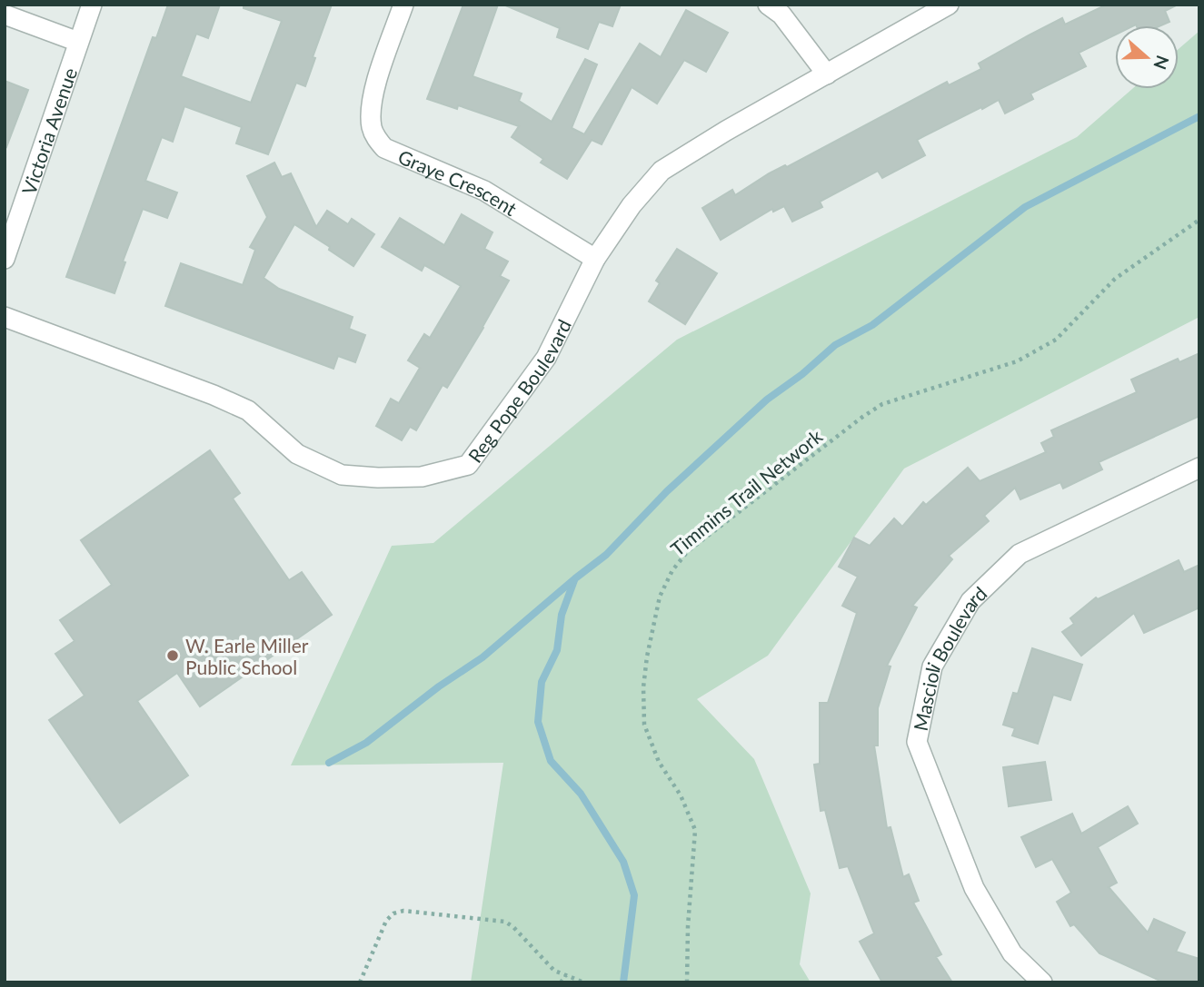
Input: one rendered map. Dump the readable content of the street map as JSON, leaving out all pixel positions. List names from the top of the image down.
{
  "streets": {
    "street": [
      "Victoria Avenue",
      "Graye Crescent",
      "Reg Pope Boulevard",
      "Mascioli Boulevard"
    ],
    "path": ["Timmins Trail Network"]
  },
  "crossings": [
    ["Graye Crescent", "Reg Pope Boulevard"]
  ],
  "places": ["W. Earle Miller Public School"],
  "north": "right"
}
